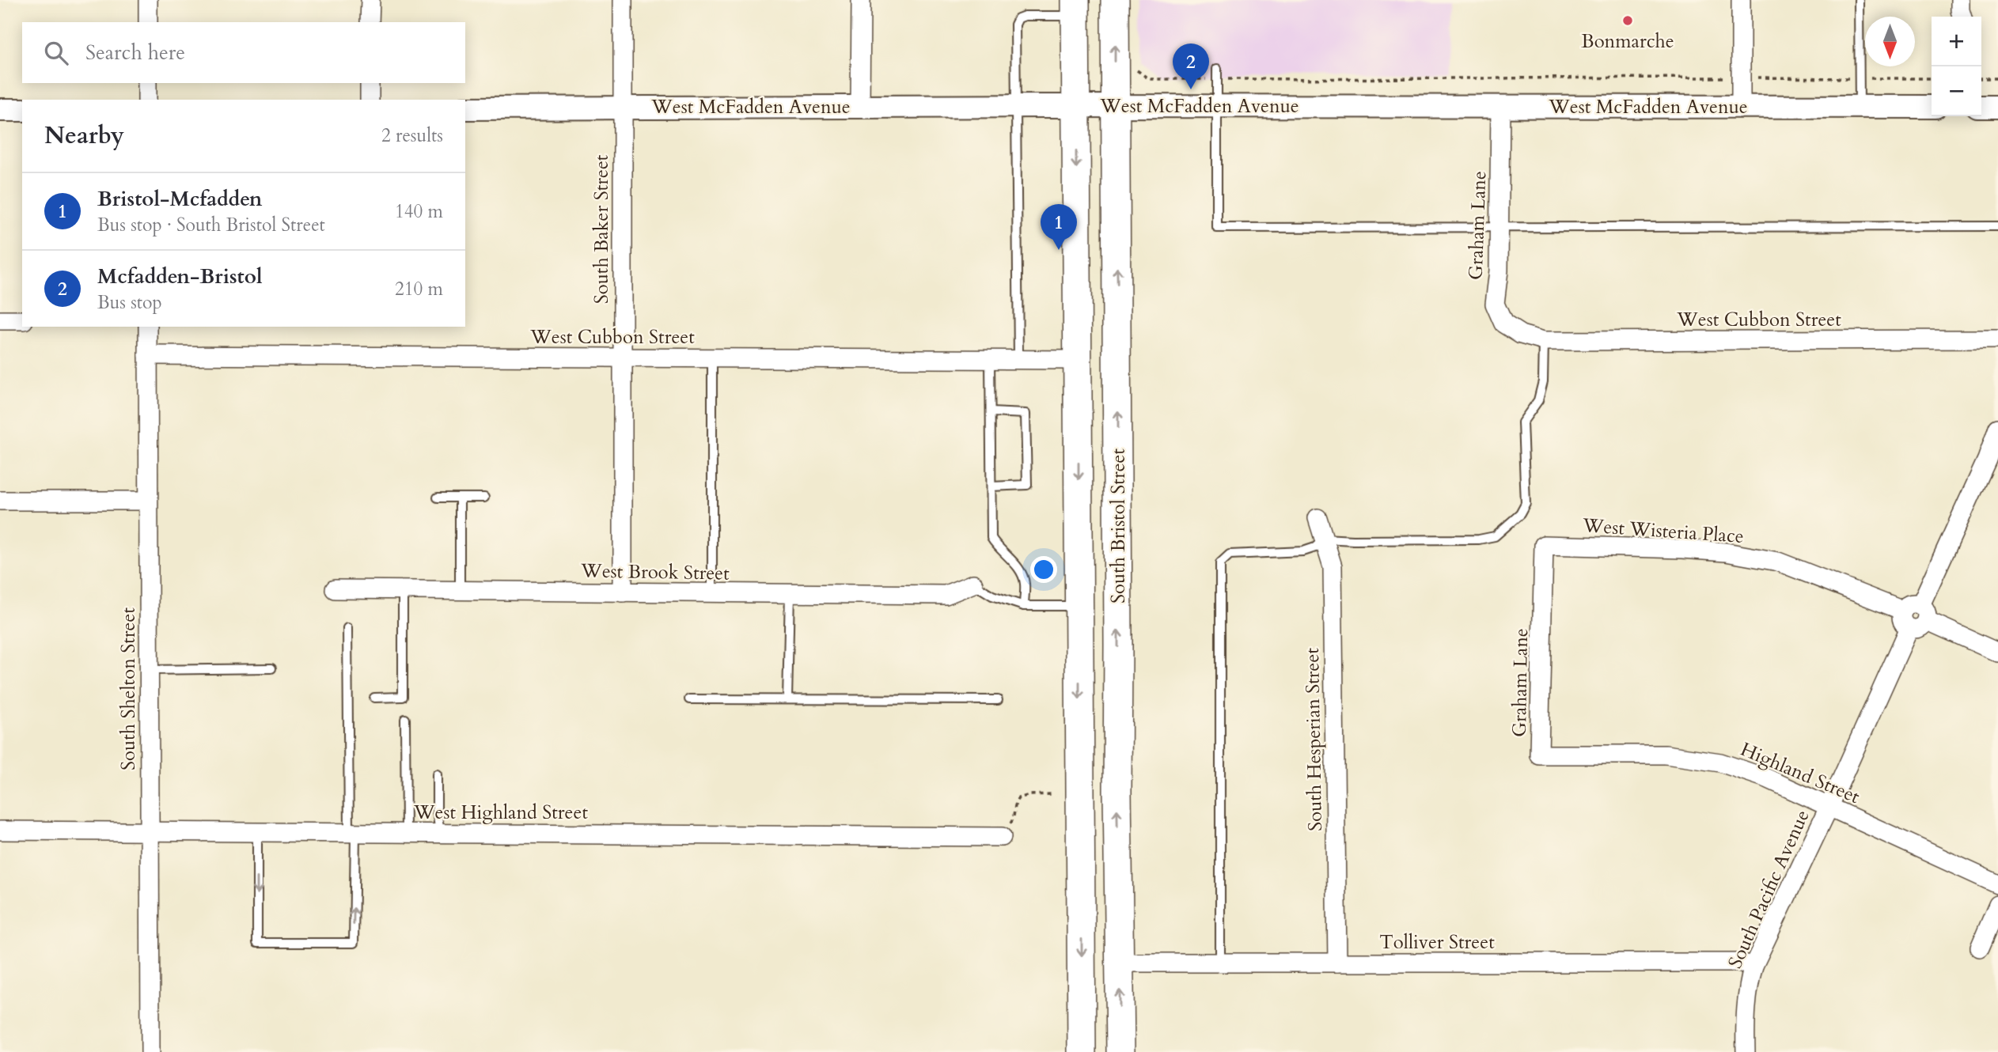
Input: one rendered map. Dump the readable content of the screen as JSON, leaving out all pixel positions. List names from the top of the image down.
{
  "streets": {
    "main road": ["South Bristol Street"],
    "street": [
      "West McFadden Avenue",
      "Graham Lane",
      "South Baker Street",
      "West Cubbon Street",
      "West Wisteria Place",
      "West Brook Street",
      "South Shelton Street",
      "South Hesperian Street",
      "Highland Street",
      "West Highland Street",
      "South Pacific Avenue",
      "Tolliver Street"
    ]
  },
  "crossings": [
    ["West McFadden Avenue", "Graham Lane"],
    ["West McFadden Avenue", "South Baker Street"],
    ["West McFadden Avenue", "South Bristol Street"],
    ["Graham Lane", "West Cubbon Street"],
    ["Graham Lane", "West Wisteria Place"],
    ["Graham Lane", "Highland Street"],
    ["South Baker Street", "West Cubbon Street"],
    ["South Baker Street", "West Brook Street"],
    ["West Cubbon Street", "South Bristol Street"],
    ["West Cubbon Street", "South Shelton Street"],
    ["South Bristol Street", "Tolliver Street"],
    ["West Wisteria Place", "South Pacific Avenue"],
    ["South Shelton Street", "West Highland Street"],
    ["South Hesperian Street", "Tolliver Street"],
    ["Highland Street", "South Pacific Avenue"],
    ["South Pacific Avenue", "Tolliver Street"]
  ],
  "places": ["Bonmarche"],
  "north": "bottom",
  "page": {
    "map_buttons": ["+", "−"],
    "search": "Search here",
    "pins": ["2", "1"],
    "heading": ["Nearby", "2 results"],
    "list": [
      {
        "mark": "1",
        "name": "Bristol-Mcfadden",
        "note": "Bus stop · South Bristol Street",
        "value": "140 m"
      },
      {
        "mark": "2",
        "name": "Mcfadden-Bristol",
        "note": "Bus stop",
        "value": "210 m"
      }
    ]
  }
}
